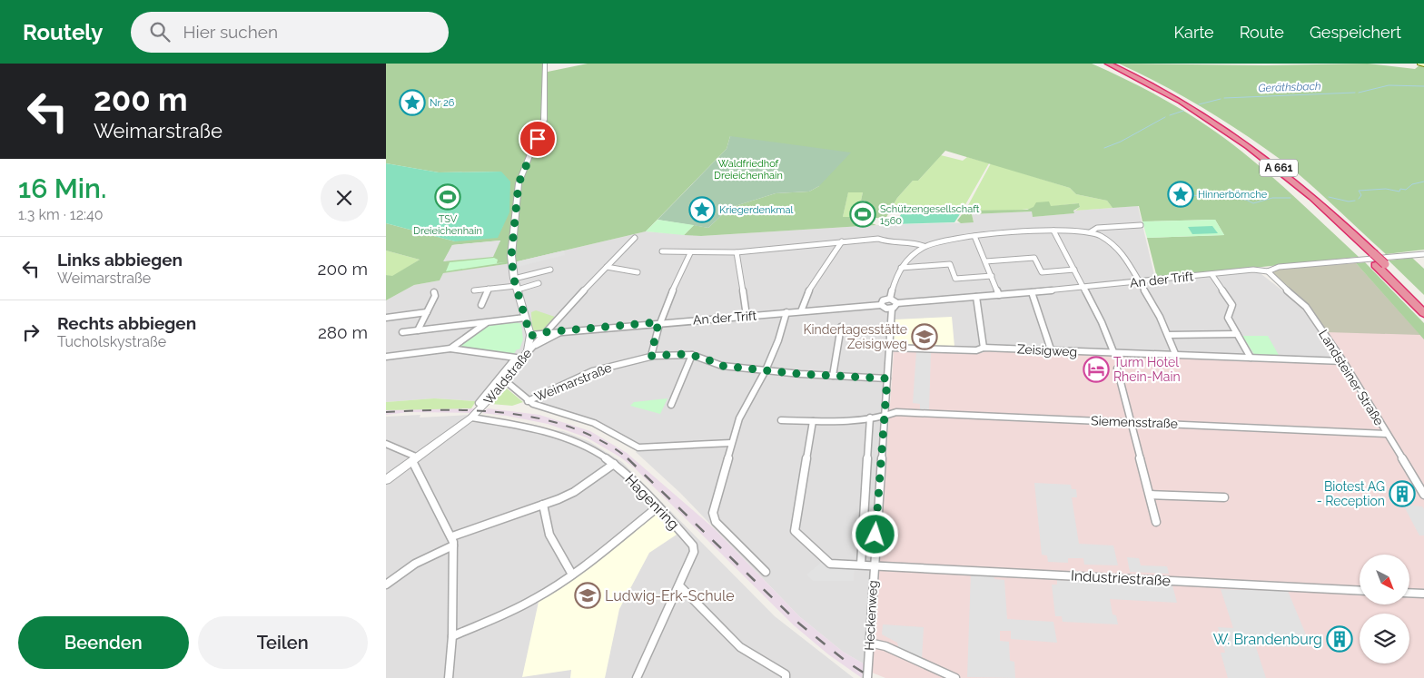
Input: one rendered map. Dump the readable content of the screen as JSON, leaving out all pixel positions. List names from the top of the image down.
{
  "streets": {
    "highway": ["A 661"],
    "street": [
      "An der Trift",
      "Zeisigweg",
      "Waldstraße",
      "Landsteiner Straße",
      "Weimarstraße",
      "Siemensstraße",
      "Hagenring",
      "Industriestraße",
      "Heckenweg"
    ]
  },
  "crossings": [
    ["An der Trift", "Waldstraße"],
    ["An der Trift", "Landsteiner Straße"],
    ["An der Trift", "Heckenweg"],
    ["Zeisigweg", "Landsteiner Straße"],
    ["Zeisigweg", "Heckenweg"],
    ["Waldstraße", "Hagenring"],
    ["Landsteiner Straße", "Siemensstraße"],
    ["Weimarstraße", "Heckenweg"],
    ["Siemensstraße", "Industriestraße"],
    ["Siemensstraße", "Heckenweg"],
    ["Industriestraße", "Heckenweg"]
  ],
  "water": ["Geräthsbach"],
  "parks": ["Waldfriedhof Dreieichenhain"],
  "places": {
    "place": ["Nr 26", "Hinnerbörnche", "Kriegerdenkmal"],
    "sports": ["TSV Dreieichenhain", "Schützengesellschaft 1560"],
    "school or university": ["Kindertagesstätte Zeisigweg", "Ludwig-Erk-Schule"],
    "hotel": ["Turm Hotel Rhein-Main"],
    "building": ["Biotest AG - Reception", "W. Brandenburg"]
  },
  "north": "bottom right",
  "page": {
    "header": "Routely",
    "search": "Hier suchen",
    "nav": ["Karte", "Route", "Gespeichert"],
    "turn": ["200 m", "Weimarstraße"],
    "heading": ["16 Min.", "1.3 km · 12:40"],
    "list": [
      {
        "name": "Links abbiegen",
        "note": "Weimarstraße",
        "value": "200 m"
      },
      {
        "name": "Rechts abbiegen",
        "note": "Tucholskystraße",
        "value": "280 m"
      }
    ],
    "buttons": ["Beenden", "Teilen"]
  }
}
